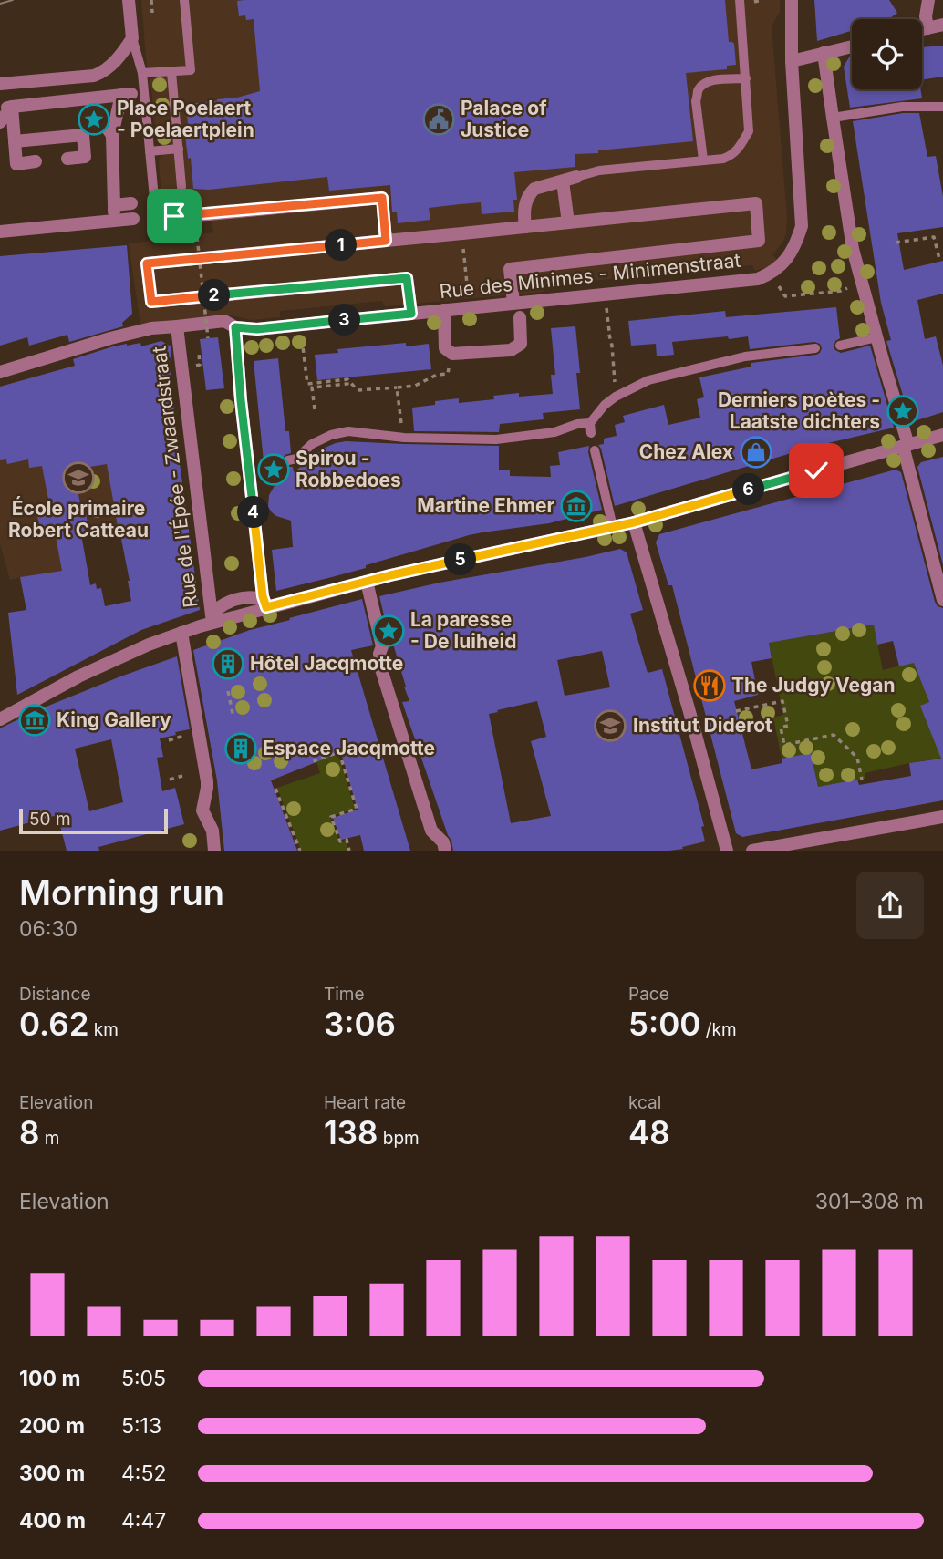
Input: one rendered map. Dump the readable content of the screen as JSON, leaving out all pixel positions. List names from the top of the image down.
{
  "streets": {
    "street": ["Rue des Minimes - Minimenstraat", "Rue de l'Épée - Zwaardstraat"]
  },
  "crossings": [
    ["Rue des Minimes - Minimenstraat", "Rue de l'Épée - Zwaardstraat"]
  ],
  "places": {
    "place": [
      "Place Poelaert - Poelaertplein",
      "Derniers poètes - Laatste dichters",
      "Spirou - Robbedoes",
      "La paresse - De luiheid"
    ],
    "public building": ["Palace of Justice"],
    "shop": ["Chez Alex"],
    "school or university": ["École primaire Robert Catteau", "Institut Diderot"],
    "museum": ["Martine Ehmer", "King Gallery"],
    "building": ["Hôtel Jacqmotte", "Espace Jacqmotte"],
    "restaurant": ["The Judgy Vegan"]
  },
  "scale_bar": "50 m",
  "page": {
    "pins": [
      "1",
      "2",
      "3",
      "6",
      "4",
      "5"
    ],
    "scale": "50 m",
    "heading": ["Morning run", "06:30"],
    "stats": [
      ["Distance", "0.62 km"],
      ["Time", "3:06"],
      ["Pace", "5:00 /km"],
      ["Elevation", "8 m"],
      ["Heart rate", "138 bpm"],
      ["kcal", "48"]
    ],
    "chart": ["Elevation", "301–308 m"],
    "list": [
      {
        "name": "100 m",
        "note": "5:05"
      },
      {
        "name": "200 m",
        "note": "5:13"
      },
      {
        "name": "300 m",
        "note": "4:52"
      },
      {
        "name": "400 m",
        "note": "4:47"
      }
    ]
  }
}
